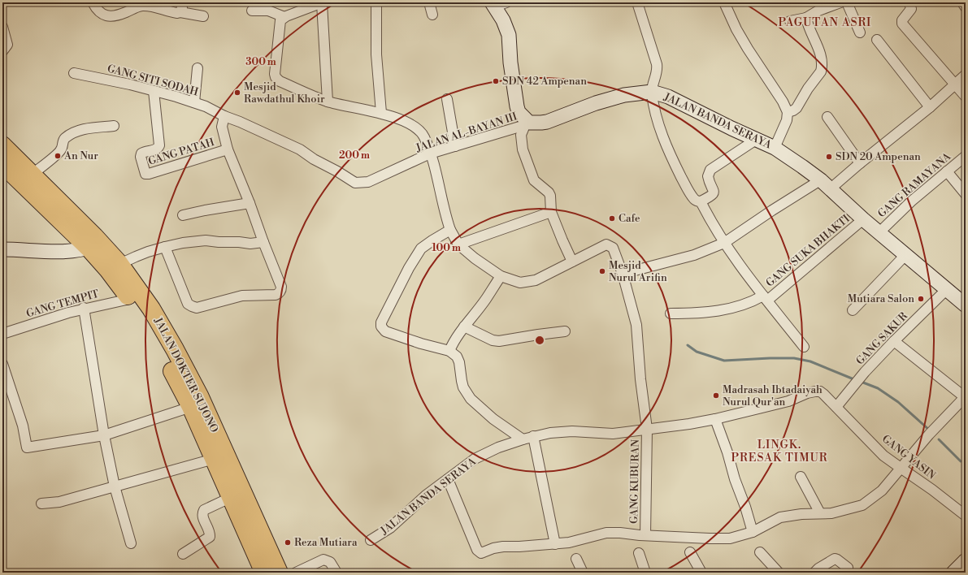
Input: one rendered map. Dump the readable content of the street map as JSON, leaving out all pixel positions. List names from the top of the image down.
{
  "streets": {
    "highway": ["JALAN DOKTER SUJONO"],
    "street": [
      "GANG SITI SODAH",
      "JALAN BANDA SERAYA",
      "JALAN AL-BAYAN III",
      "GANG PATAH",
      "GANG RAMAYANA",
      "GANG SUKA BHAKTI",
      "GANG TEMPIT",
      "GANG SAKUR",
      "GANG YASIN",
      "GANG KUBURAN"
    ]
  },
  "crossings": [
    ["GANG SITI SODAH", "JALAN AL-BAYAN III"],
    ["GANG SITI SODAH", "GANG PATAH"],
    ["JALAN BANDA SERAYA", "JALAN AL-BAYAN III"],
    ["JALAN BANDA SERAYA", "GANG RAMAYANA"],
    ["JALAN BANDA SERAYA", "GANG SUKA BHAKTI"],
    ["JALAN BANDA SERAYA", "GANG SAKUR"],
    ["JALAN BANDA SERAYA", "GANG YASIN"],
    ["JALAN BANDA SERAYA", "GANG KUBURAN"],
    ["GANG SAKUR", "GANG YASIN"]
  ],
  "districts": ["PAGUTAN ASRI", "LINGK. PRESAK TIMUR"],
  "places": [
    "SDN 42 Ampenan",
    "Mesjid Rawdathul Khoir",
    "An Nur",
    "SDN 20 Ampenan",
    "Cafe",
    "Mesjid Nurul Arifin",
    "Mutiara Salon",
    "Madrasah Ibtadaiyah Nurul Qur'an",
    "Reza Mutiara"
  ],
  "rings": ["300 m", "200 m", "100 m"]
}
